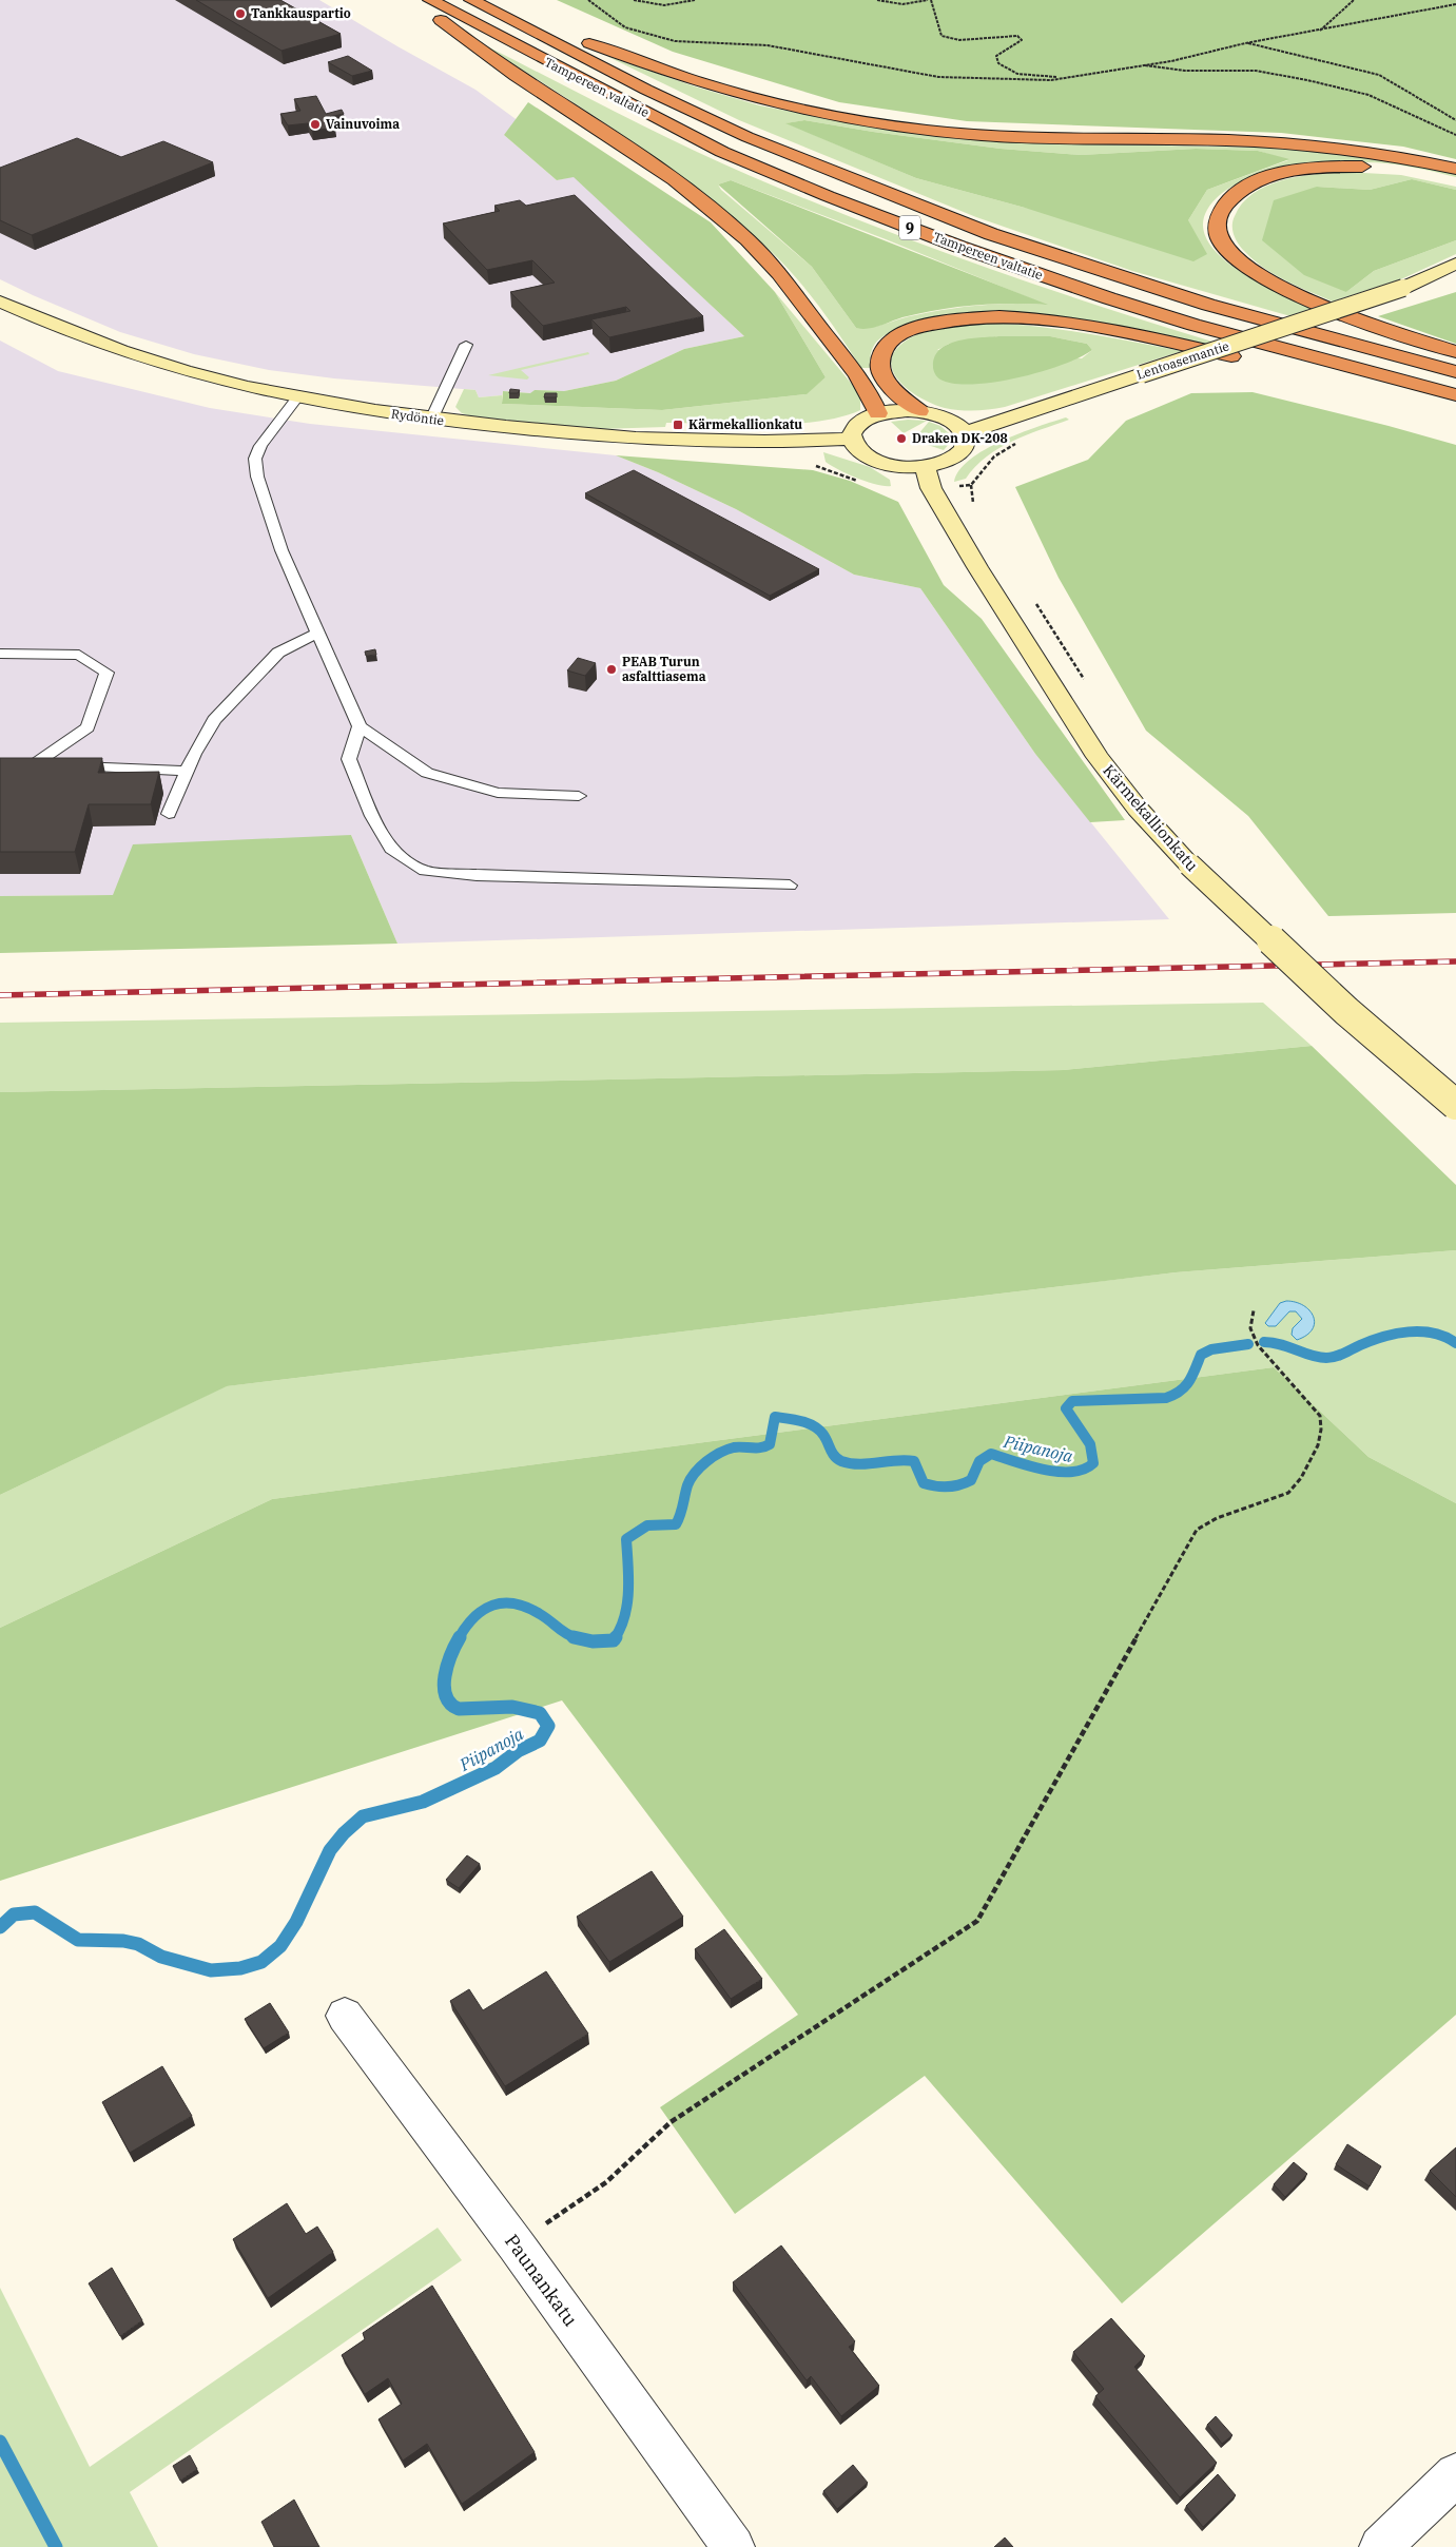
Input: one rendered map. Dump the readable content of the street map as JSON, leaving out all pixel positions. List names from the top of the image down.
{
  "streets": {
    "highway": ["Tampereen valtatie", "9"],
    "street": [
      "Lentoasemantie",
      "Rydöntie",
      "Kärmekallionkatu",
      "Paunankatu"
    ]
  },
  "water": ["Piipanoja"],
  "places": {
    "other": [
      "Tankkauspartio",
      "Vainuvoima",
      "Draken DK-208",
      "PEAB Turun asfalttiasema"
    ],
    "transit": ["Kärmekallionkatu"]
  }
}
